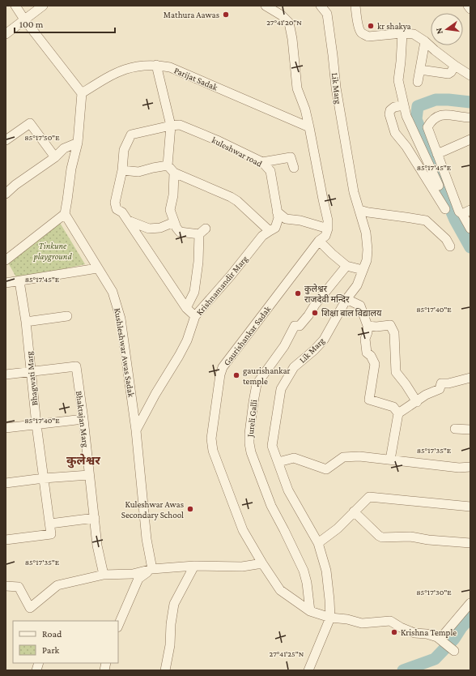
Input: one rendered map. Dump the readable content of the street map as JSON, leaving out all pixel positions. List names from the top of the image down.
{
  "streets": {
    "street": [
      "Parijat Sadak",
      "Lik Marg",
      "kuleshwar road",
      "Krishnamandir Marg",
      "Gaurishankar Sadak",
      "Kushleshwar Awas Sadak",
      "Bhagwati Marg",
      "Jureli Galli",
      "Bhaktajan Marg"
    ]
  },
  "crossings": [
    ["Lik Marg", "Gaurishankar Sadak"],
    ["kuleshwar road", "Krishnamandir Marg"],
    ["Krishnamandir Marg", "Kushleshwar Awas Sadak"],
    ["Gaurishankar Sadak", "Jureli Galli"],
    ["Bhagwati Marg", "Bhaktajan Marg"]
  ],
  "districts": ["कुलेश्वर"],
  "parks": ["Tinkune playground"],
  "places": [
    "Mathura Aawas",
    "kr shakya",
    "कुलेश्वर राजदेवी मन्दिर",
    "शिक्षा बाल विद्यालय",
    "gaurishankar temple",
    "Kuleshwar Awas Secondary School",
    "Krishna Temple"
  ],
  "legend": ["Road", "Park"],
  "scale_bar": "100 m",
  "north": "left",
  "coordinates": [
    "27°41'20\"N",
    "85°17'50\"E",
    "85°17'45\"E",
    "85°17'40\"E",
    "85°17'35\"E",
    "85°17'30\"E",
    "27°41'25\"N"
  ]
}
